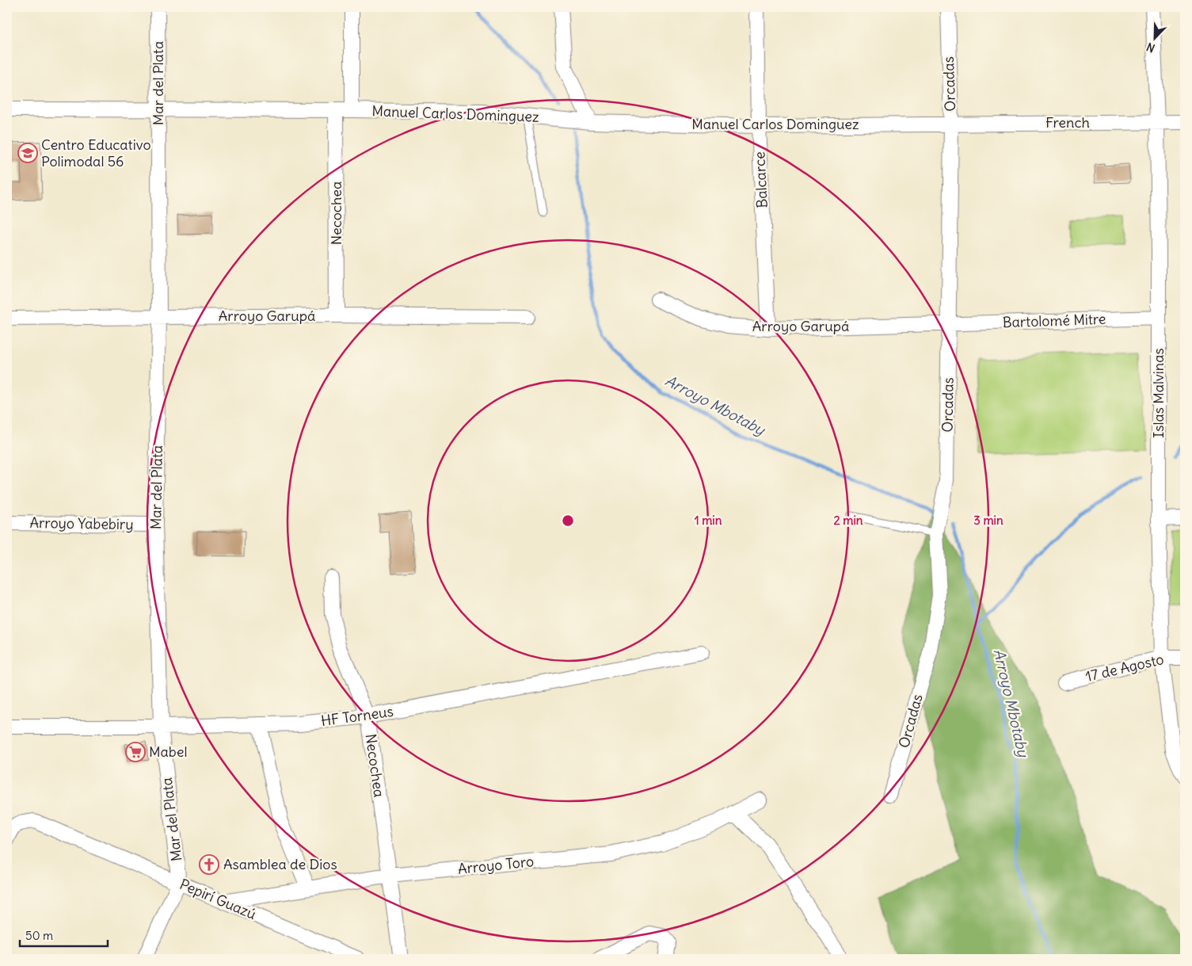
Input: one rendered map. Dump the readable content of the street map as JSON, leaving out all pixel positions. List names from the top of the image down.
{
  "streets": {
    "street": [
      "Mar del Plata",
      "Orcadas",
      "Manuel Carlos Dominguez",
      "French",
      "Balcarce",
      "Necochea",
      "Arroyo Garupá",
      "Bartolomé Mitre",
      "Islas Malvinas",
      "Arroyo Yabebiry",
      "17 de Agosto",
      "HF Torneus",
      "Arroyo Toro",
      "Pepirí Guazú"
    ]
  },
  "crossings": [
    ["Mar del Plata", "Manuel Carlos Dominguez"],
    ["Mar del Plata", "Arroyo Garupá"],
    ["Mar del Plata", "Arroyo Yabebiry"],
    ["Mar del Plata", "HF Torneus"],
    ["Mar del Plata", "Pepirí Guazú"],
    ["Orcadas", "Manuel Carlos Dominguez"],
    ["Orcadas", "French"],
    ["Orcadas", "Arroyo Garupá"],
    ["Orcadas", "Bartolomé Mitre"],
    ["Manuel Carlos Dominguez", "French"],
    ["Manuel Carlos Dominguez", "Balcarce"],
    ["Manuel Carlos Dominguez", "Necochea"],
    ["French", "Islas Malvinas"],
    ["Balcarce", "Arroyo Garupá"],
    ["Necochea", "Arroyo Garupá"],
    ["Necochea", "HF Torneus"],
    ["Necochea", "Arroyo Toro"],
    ["Arroyo Garupá", "Bartolomé Mitre"],
    ["Bartolomé Mitre", "Islas Malvinas"],
    ["Islas Malvinas", "17 de Agosto"],
    ["Arroyo Toro", "Pepirí Guazú"]
  ],
  "water": ["Arroyo Mbotaby"],
  "places": {
    "school or university": ["Centro Educativo Polimodal 56"],
    "supermarket": ["Mabel"],
    "church": ["Asamblea de Dios"]
  },
  "scale_bar": "50 m",
  "north": "bottom left",
  "rings": ["1 min", "2 min", "3 min"]
}
